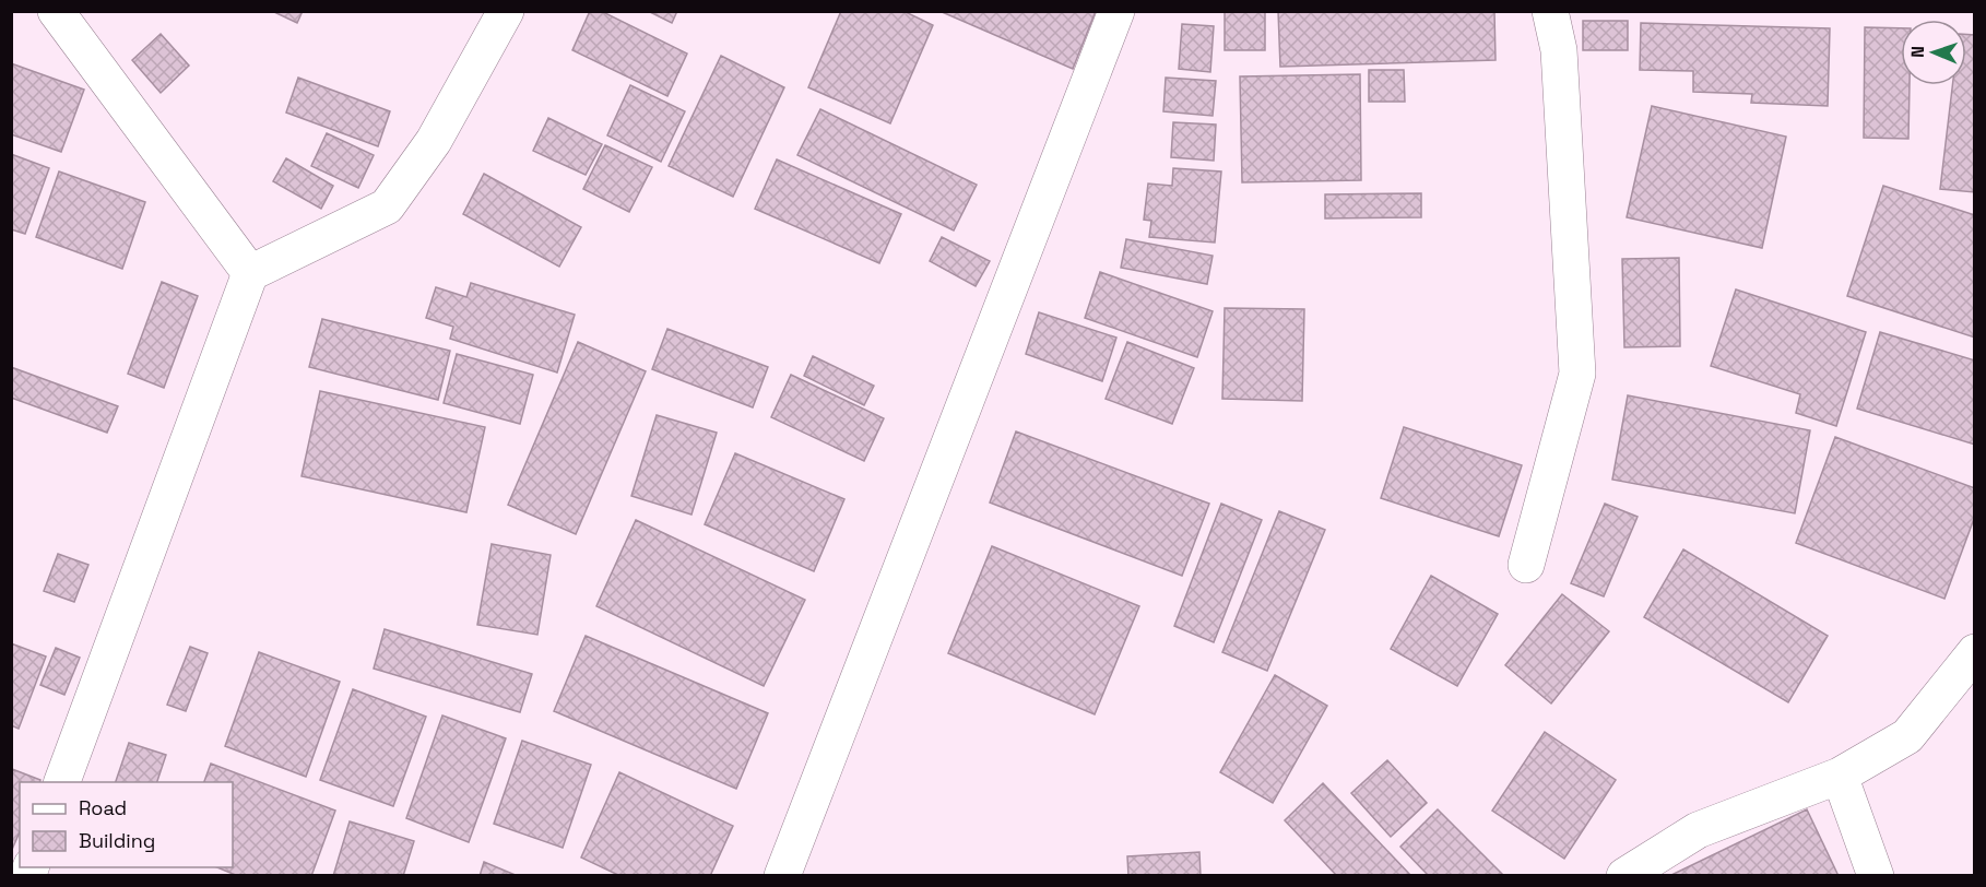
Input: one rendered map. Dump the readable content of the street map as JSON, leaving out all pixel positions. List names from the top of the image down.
{
  "legend": ["Road", "Building"],
  "north": "left"
}
